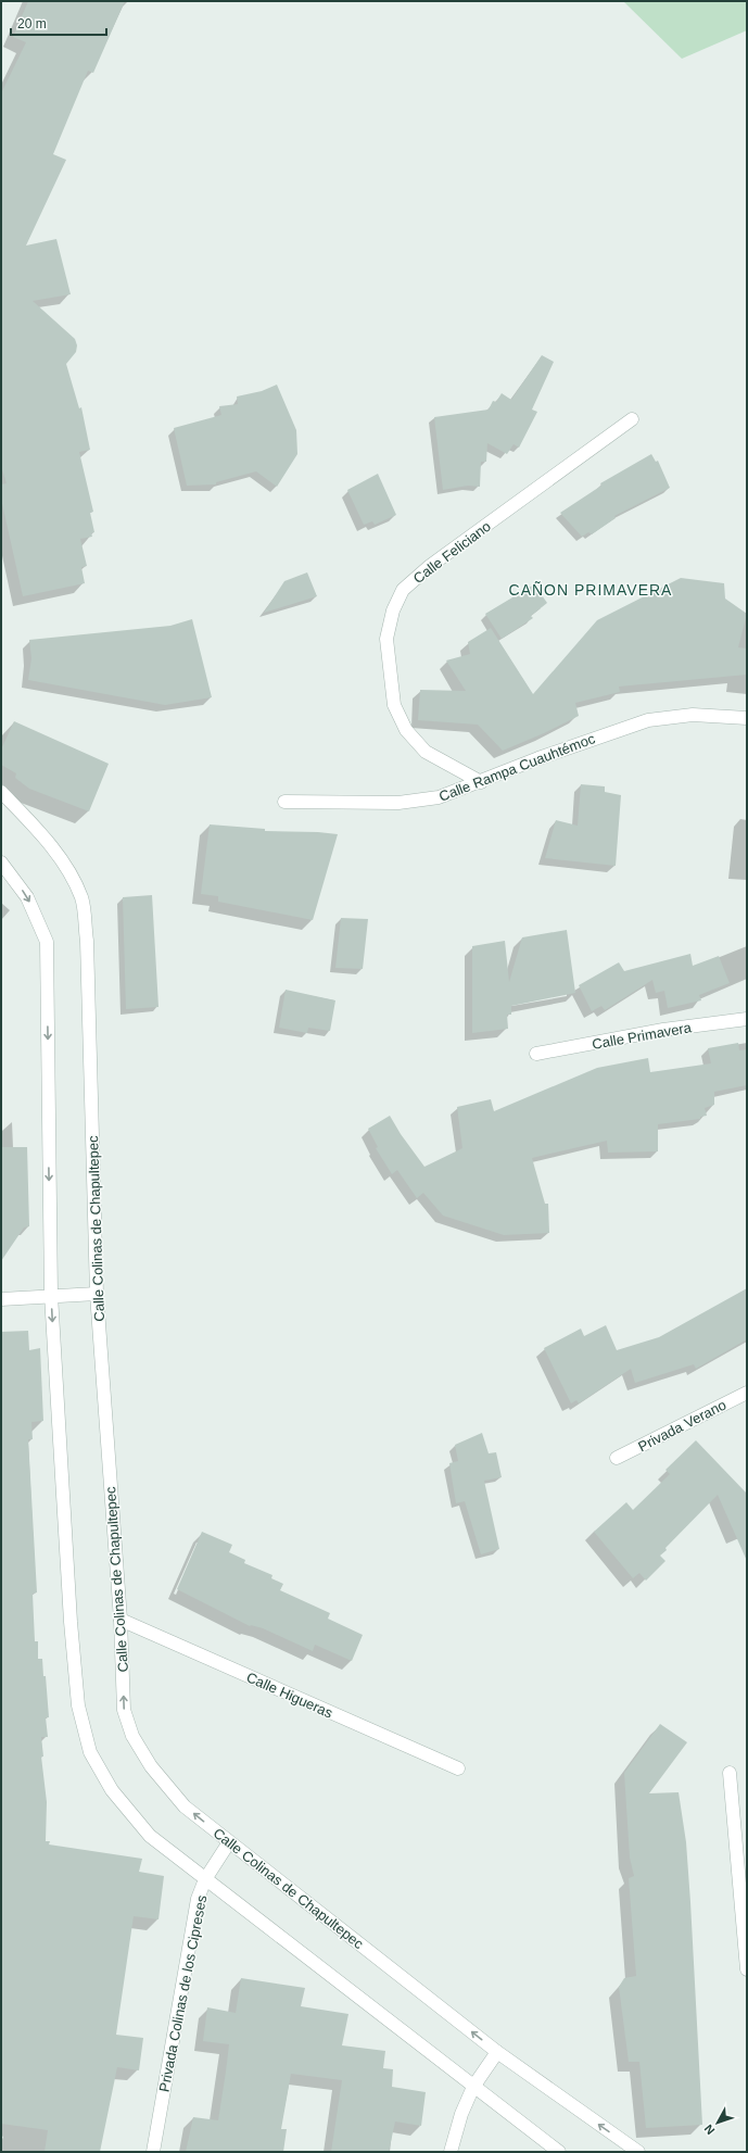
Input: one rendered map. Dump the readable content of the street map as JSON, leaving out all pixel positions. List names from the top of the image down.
{
  "streets": {
    "street": [
      "Calle Feliciano",
      "Calle Rampa Cuauhtémoc",
      "Calle Primavera",
      "Calle Colinas de Chapultepec",
      "Privada Verano",
      "Calle Higueras",
      "Privada Colinas de los Cipreses"
    ]
  },
  "crossings": [
    ["Calle Feliciano", "Calle Rampa Cuauhtémoc"],
    ["Calle Colinas de Chapultepec", "Calle Higueras"],
    ["Calle Colinas de Chapultepec", "Privada Colinas de los Cipreses"]
  ],
  "districts": ["CAÑON PRIMAVERA"],
  "scale_bar": "20 m",
  "north": "bottom left"
}
